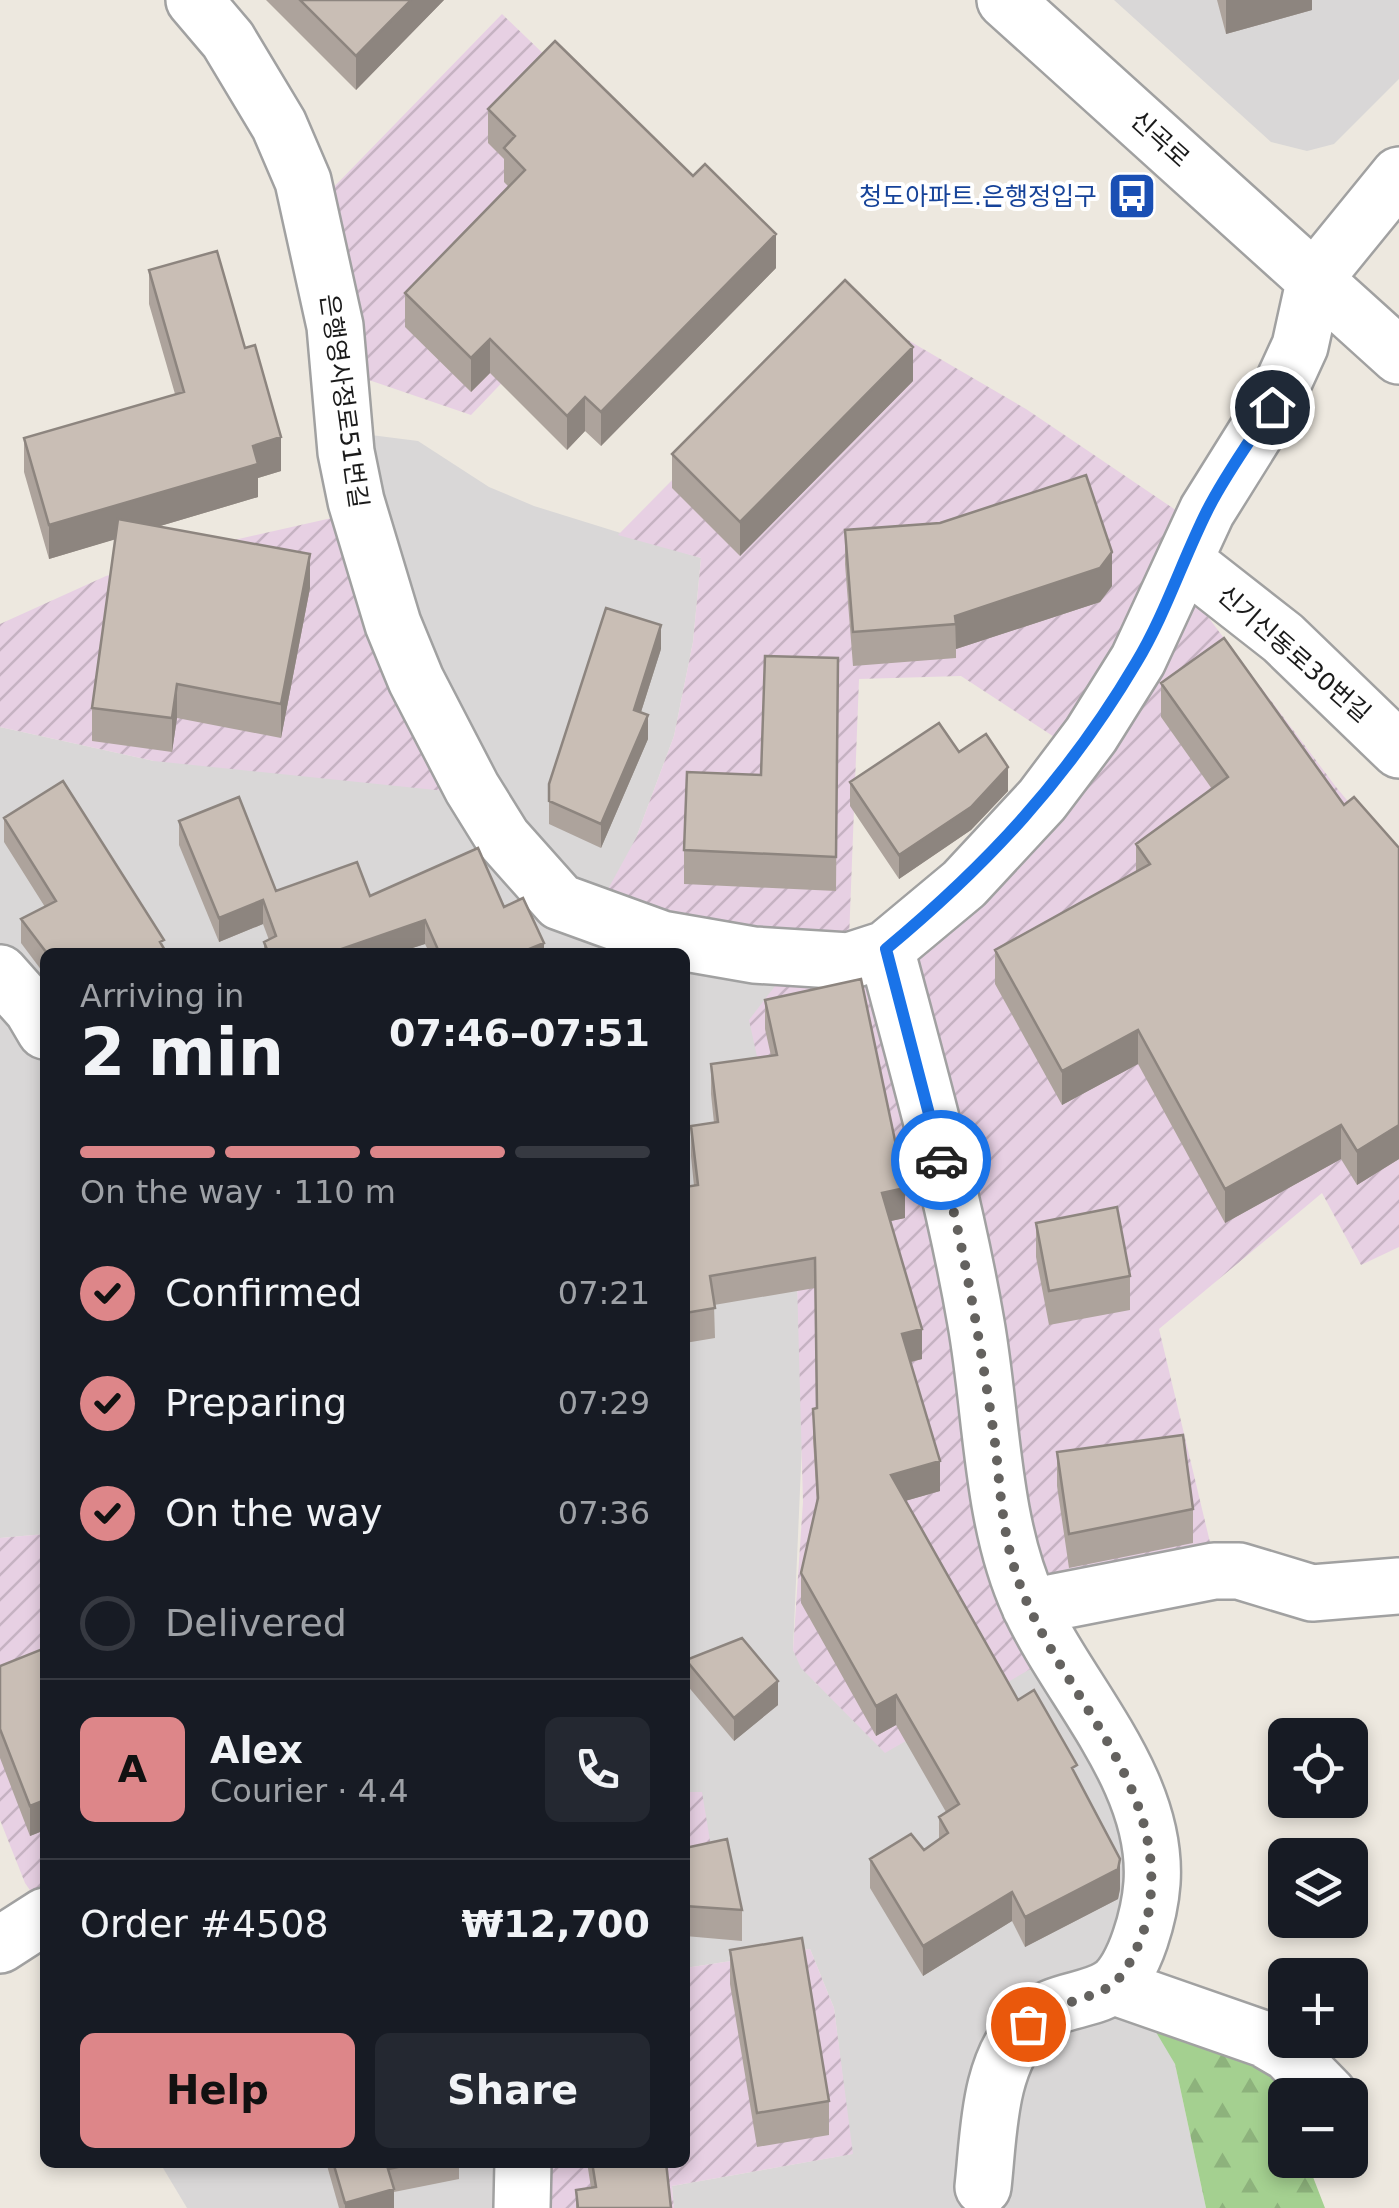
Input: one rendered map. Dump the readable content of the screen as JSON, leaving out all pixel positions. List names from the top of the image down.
{
  "streets": {
    "street": ["신곡로", "은행영사정로51번길", "신기신동로30번길"]
  },
  "places": {
    "bus stop": ["청도아파트.은행정입구"]
  },
  "page": {
    "heading": ["2 min", "Arriving in", "07:46–07:51"],
    "panel": [
      "Alex",
      "Courier · 4.4",
      "Order #4508",
      "₩12,700"
    ],
    "bar": "On the way · 110 m",
    "list": [
      ["Confirmed", "07:21"],
      ["Preparing", "07:29"],
      ["On the way", "07:36"],
      "Delivered"
    ],
    "round": "A",
    "map_buttons": ["+", "−"],
    "buttons": ["Help", "Share"]
  }
}
